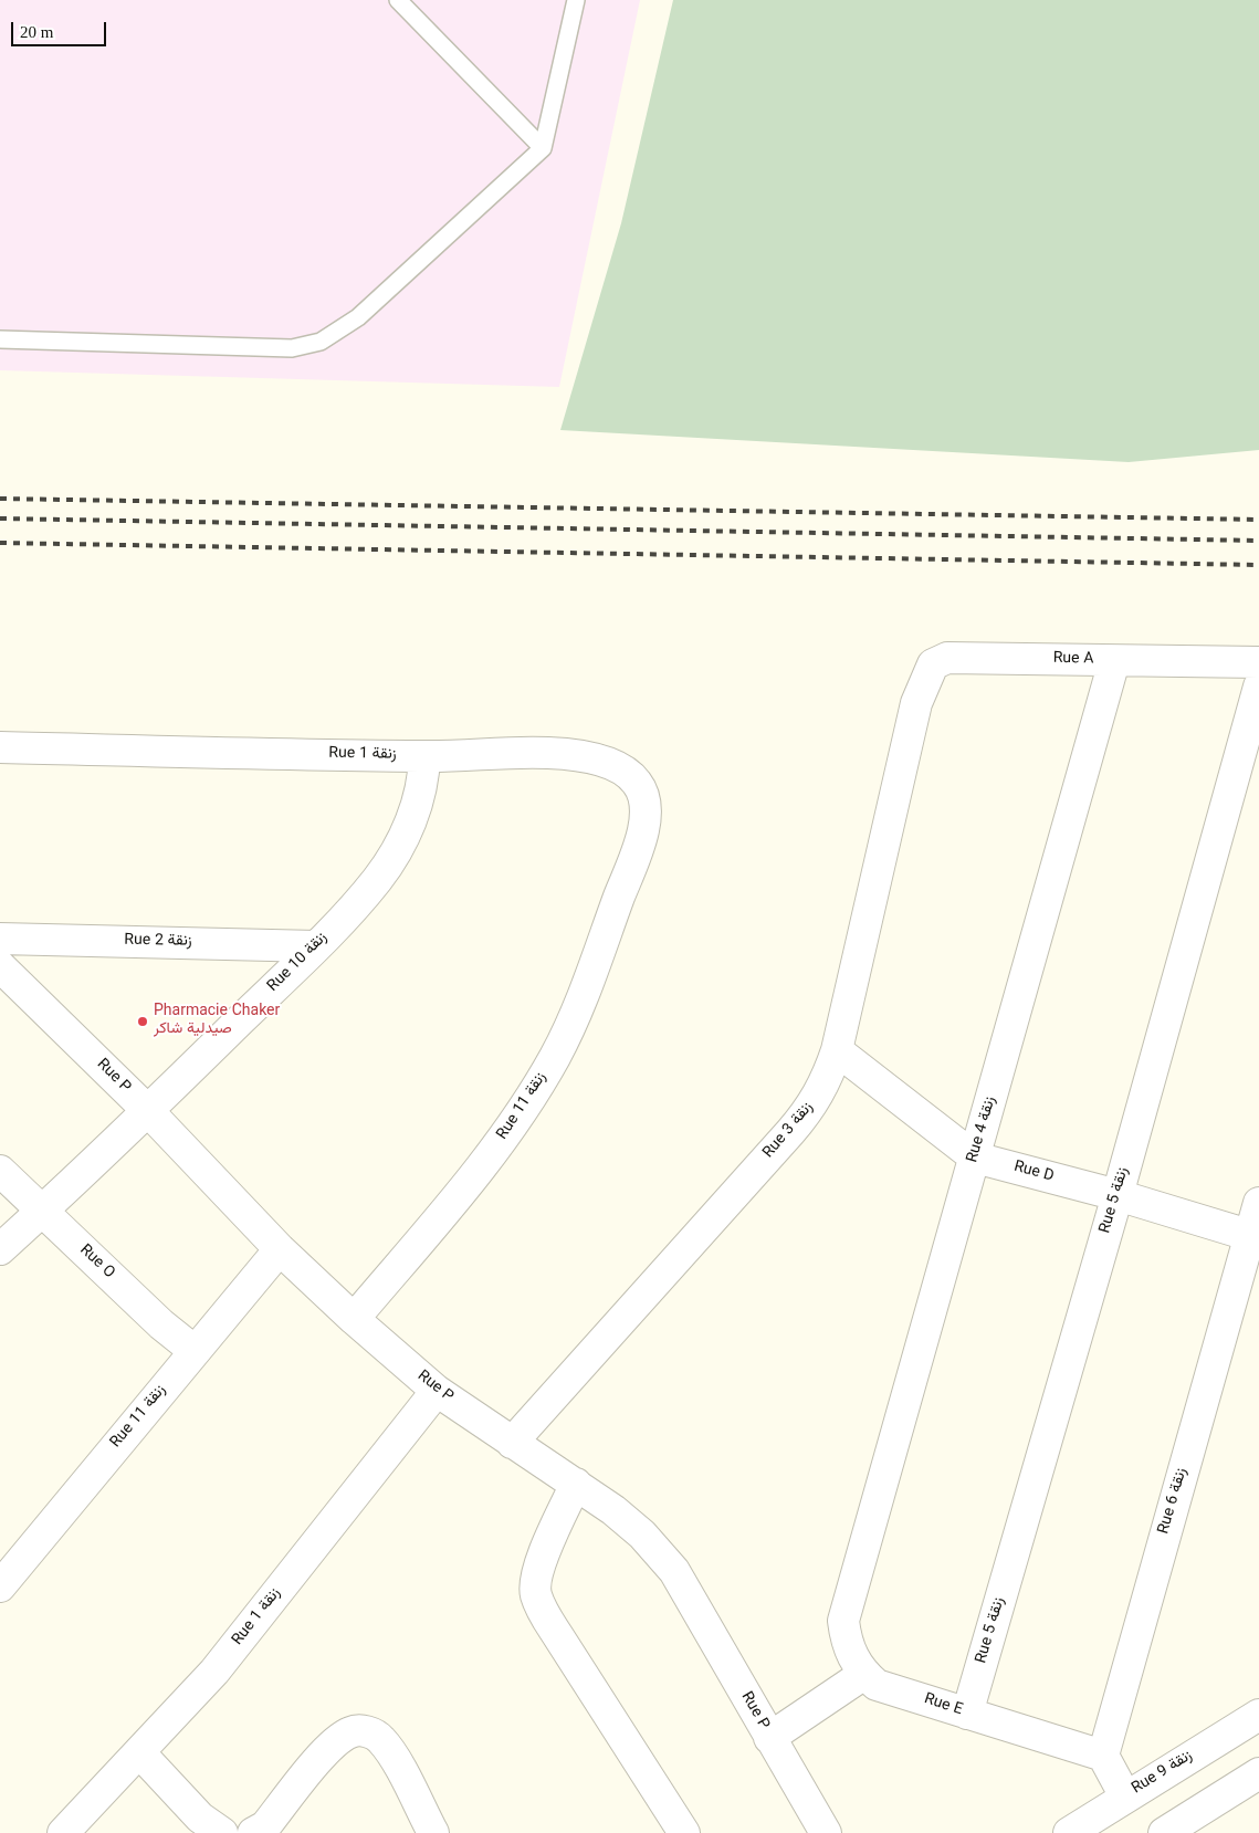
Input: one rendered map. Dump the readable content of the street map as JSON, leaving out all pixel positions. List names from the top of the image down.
{
  "streets": {
    "street": [
      "Rue A",
      "Rue 1 زنقة",
      "Rue 2 زنقة",
      "Rue 10 زنقة",
      "Rue P",
      "Rue 11 زنقة",
      "Rue 4 زنقة",
      "Rue 3 زنقة",
      "Rue D",
      "Rue 5 زنقة",
      "Rue O",
      "Rue 6 زنقة",
      "Rue E",
      "Rue 9 زنقة"
    ]
  },
  "crossings": [
    ["Rue A", "Rue 4 زنقة"],
    ["Rue A", "Rue 3 زنقة"],
    ["Rue 1 زنقة", "Rue 10 زنقة"],
    ["Rue 1 زنقة", "Rue P"],
    ["Rue 1 زنقة", "Rue 11 زنقة"],
    ["Rue 2 زنقة", "Rue 10 زنقة"],
    ["Rue 10 زنقة", "Rue P"],
    ["Rue 10 زنقة", "Rue O"],
    ["Rue P", "Rue 11 زنقة"],
    ["Rue P", "Rue 3 زنقة"],
    ["Rue 11 زنقة", "Rue O"],
    ["Rue 4 زنقة", "Rue D"],
    ["Rue 4 زنقة", "Rue E"],
    ["Rue 3 زنقة", "Rue D"],
    ["Rue D", "Rue 5 زنقة"],
    ["Rue D", "Rue 6 زنقة"],
    ["Rue 5 زنقة", "Rue E"],
    ["Rue 6 زنقة", "Rue E"]
  ],
  "places": ["Pharmacie Chaker صيدلية شاكر"],
  "scale_bar": "20 m"
}
